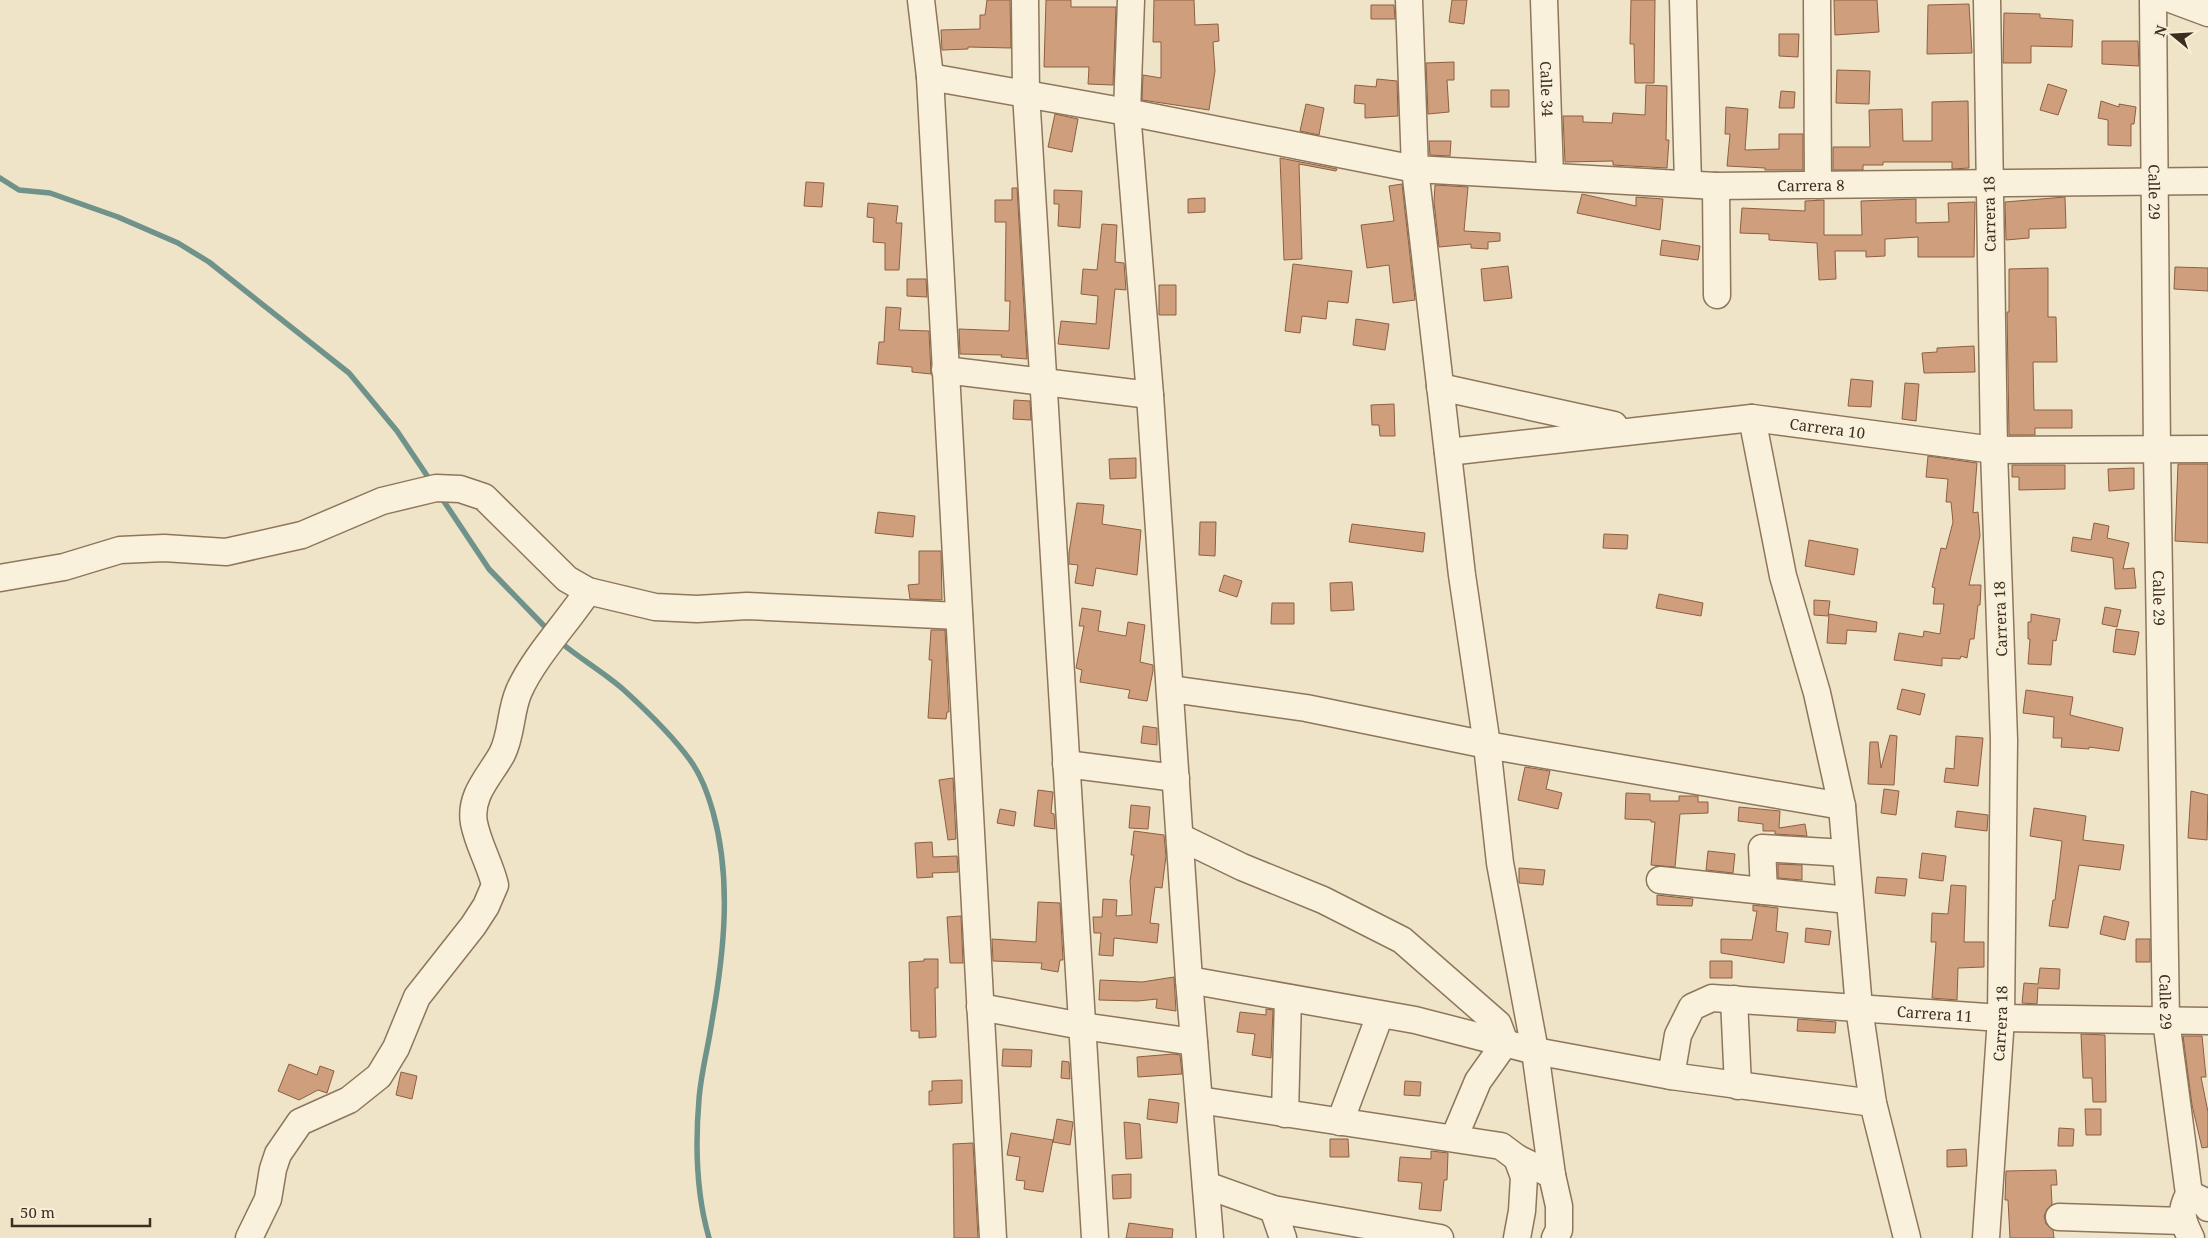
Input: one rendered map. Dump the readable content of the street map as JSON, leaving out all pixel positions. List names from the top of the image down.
{
  "streets": {
    "street": [
      "Calle 34",
      "Carrera 8",
      "Calle 29",
      "Carrera 18",
      "Carrera 10",
      "Carrera 11"
    ]
  },
  "crossings": [
    ["Calle 34", "Carrera 8"],
    ["Carrera 8", "Calle 29"],
    ["Carrera 8", "Carrera 18"],
    ["Calle 29", "Carrera 10"],
    ["Calle 29", "Carrera 11"],
    ["Carrera 18", "Carrera 10"],
    ["Carrera 18", "Carrera 11"]
  ],
  "scale_bar": "50 m",
  "north": "left"
}
